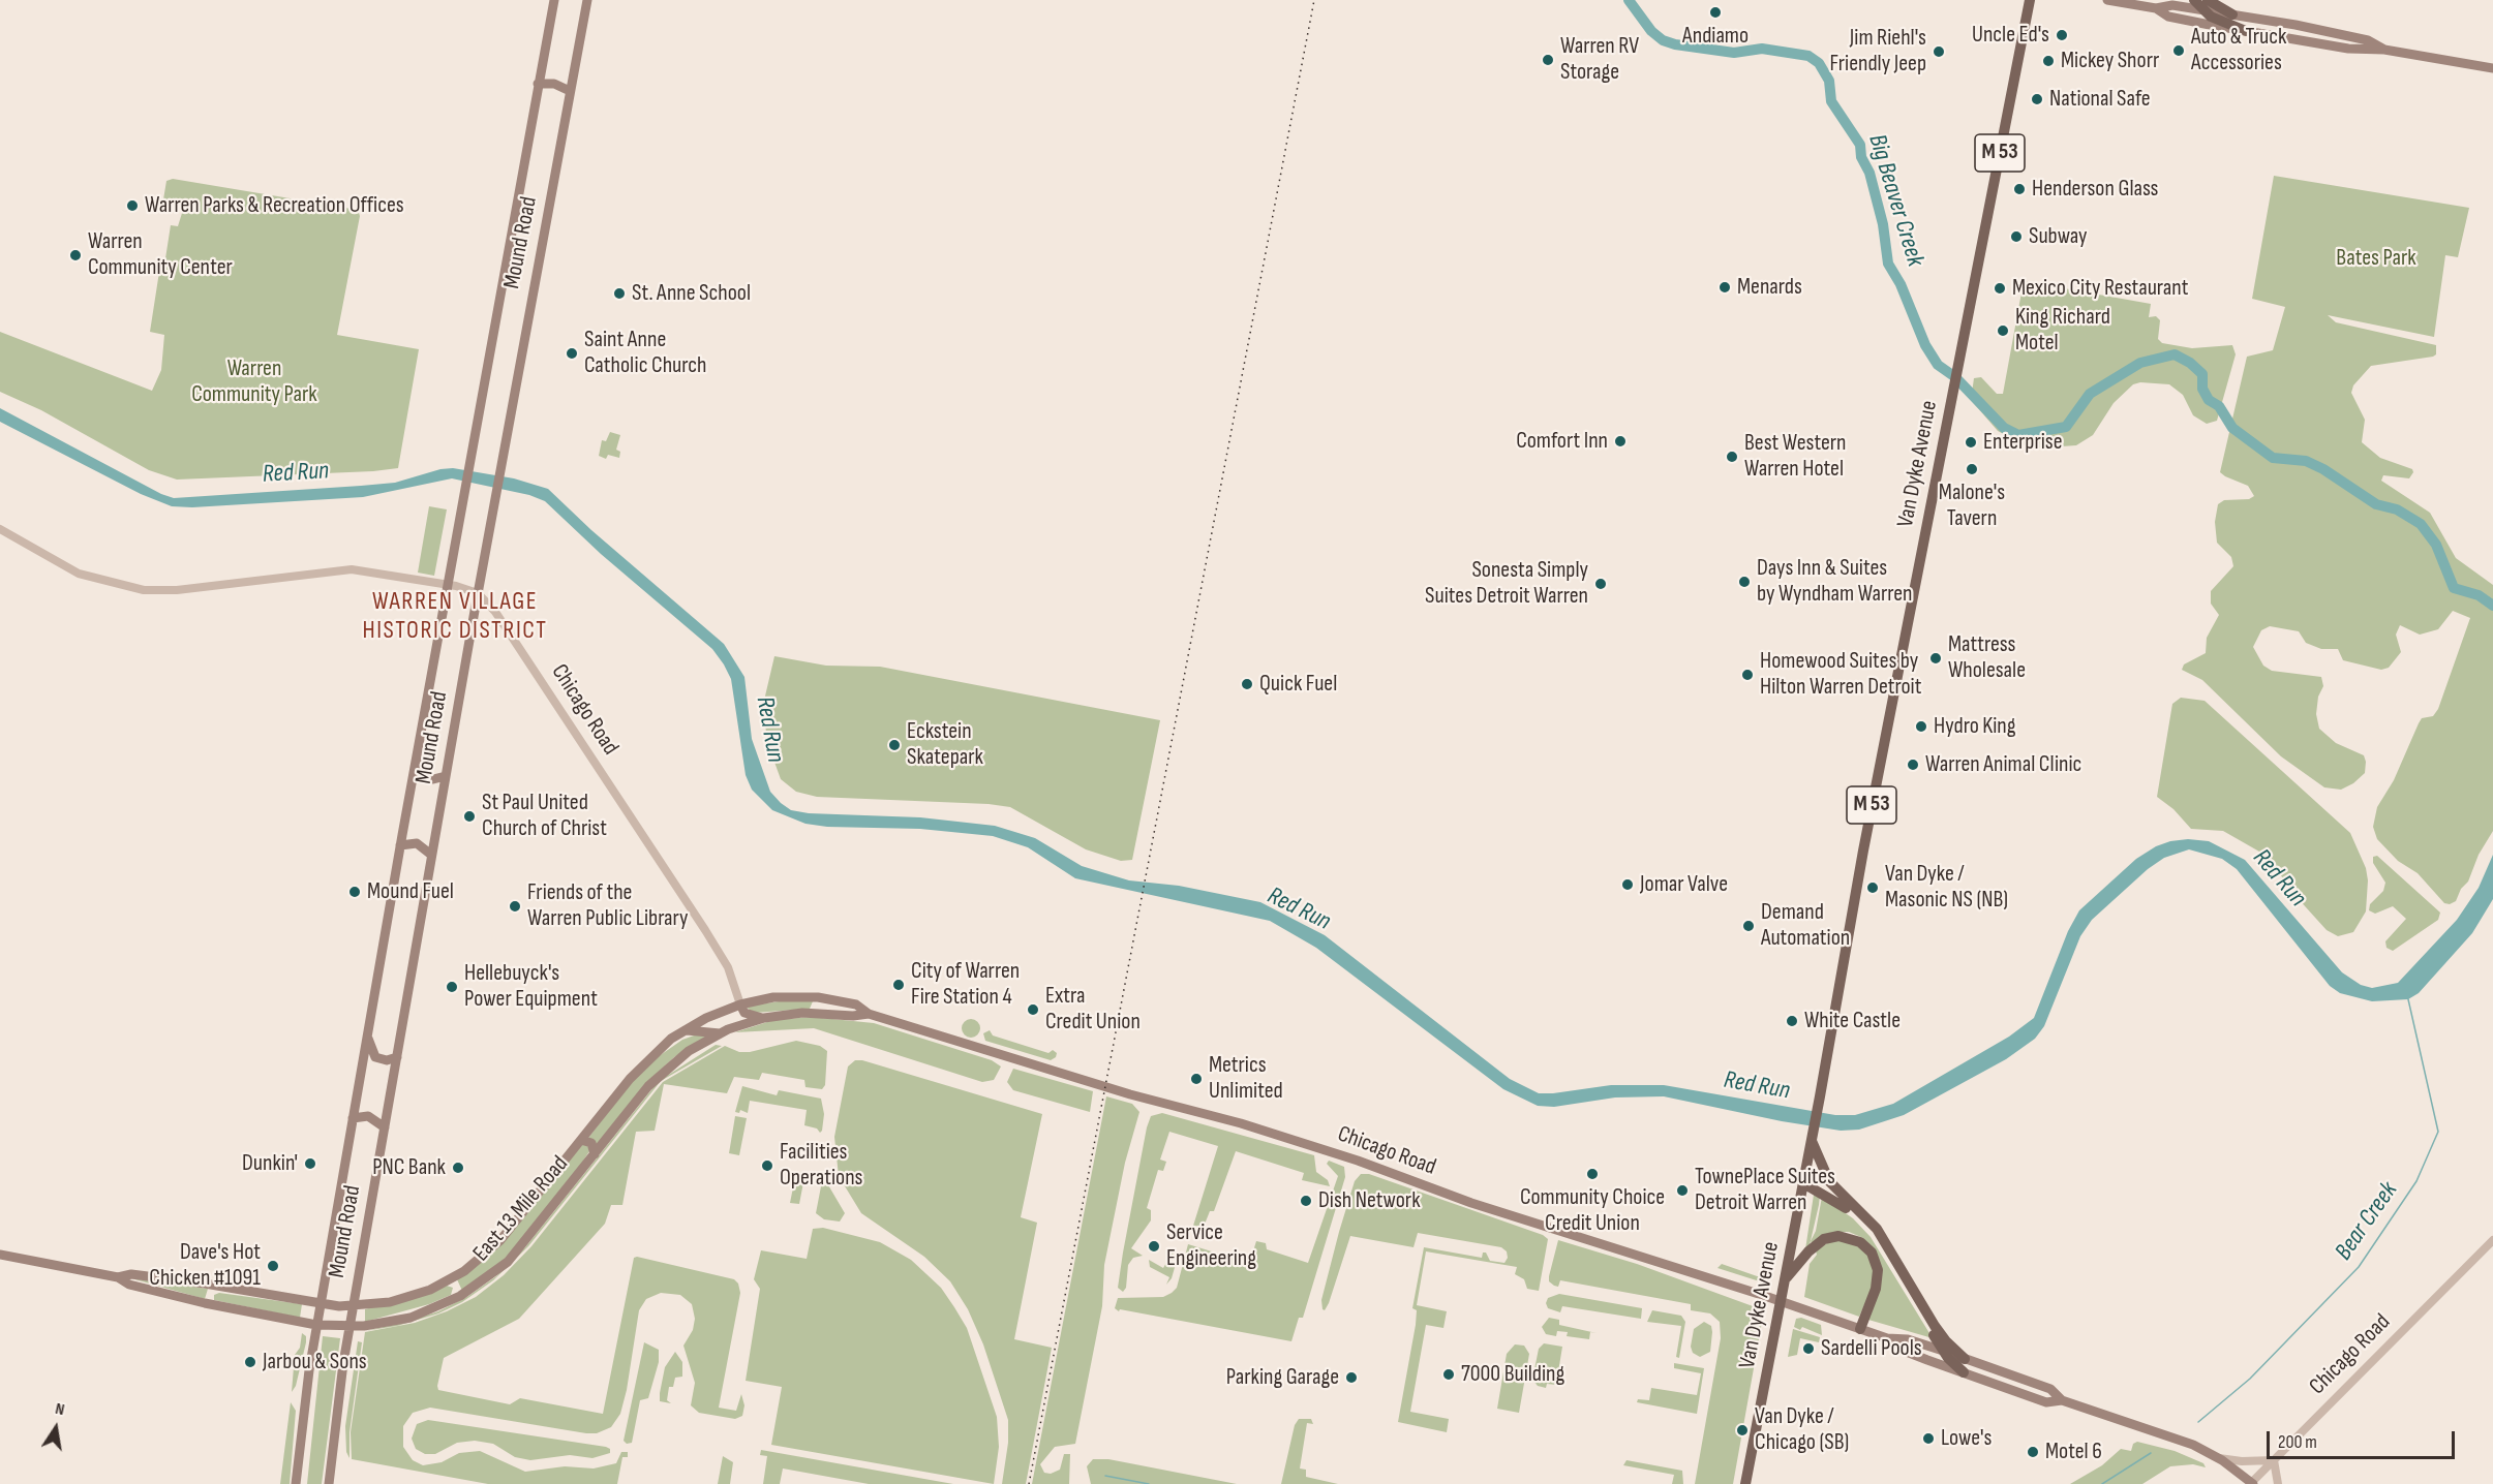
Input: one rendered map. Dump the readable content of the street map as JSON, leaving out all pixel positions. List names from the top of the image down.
{
  "streets": {
    "main road": [
      "M 53",
      "Mound Road",
      "Van Dyke Avenue",
      "Chicago Road",
      "East 13 Mile Road"
    ]
  },
  "crossings": [
    ["Mound Road", "Chicago Road"],
    ["Mound Road", "East 13 Mile Road"],
    ["Van Dyke Avenue", "Chicago Road"],
    ["Chicago Road", "East 13 Mile Road"]
  ],
  "districts": ["WARREN VILLAGE HISTORIC DISTRICT"],
  "water": ["Big Beaver Creek", "Red Run", "Bear Creek"],
  "parks": ["Bates Park", "Warren Community Park"],
  "places": [
    "Andiamo",
    "Uncle Ed's",
    "Auto & Truck Accessories",
    "Jim Riehl's Friendly Jeep",
    "Warren RV Storage",
    "Mickey Shorr",
    "National Safe",
    "Henderson Glass",
    "Warren Parks & Recreation Offices",
    "Subway",
    "Warren Community Center",
    "Menards",
    "Mexico City Restaurant",
    "St. Anne School",
    "King Richard Motel",
    "Saint Anne Catholic Church",
    "Comfort Inn",
    "Enterprise",
    "Best Western Warren Hotel",
    "Malone's Tavern",
    "Days Inn & Suites by Wyndham Warren",
    "Sonesta Simply Suites Detroit Warren",
    "Mattress Wholesale",
    "Homewood Suites by Hilton Warren Detroit",
    "Quick Fuel",
    "Hydro King",
    "Eckstein Skatepark",
    "Warren Animal Clinic",
    "St Paul United Church of Christ",
    "Jomar Valve",
    "Van Dyke / Masonic NS (NB)",
    "Mound Fuel",
    "Friends of the Warren Public Library",
    "Demand Automation",
    "City of Warren Fire Station 4",
    "Hellebuyck's Power Equipment",
    "Extra Credit Union",
    "White Castle",
    "Metrics Unlimited",
    "Dunkin'",
    "Facilities Operations",
    "PNC Bank",
    "Community Choice Credit Union",
    "TownePlace Suites Detroit Warren",
    "Dish Network",
    "Service Engineering",
    "Dave's Hot Chicken #1091",
    "Sardelli Pools",
    "Jarbou & Sons",
    "7000 Building",
    "Parking Garage",
    "Van Dyke / Chicago (SB)",
    "Lowe's",
    "Motel 6"
  ],
  "scale_bar": "200 m",
  "north": "top"
}
